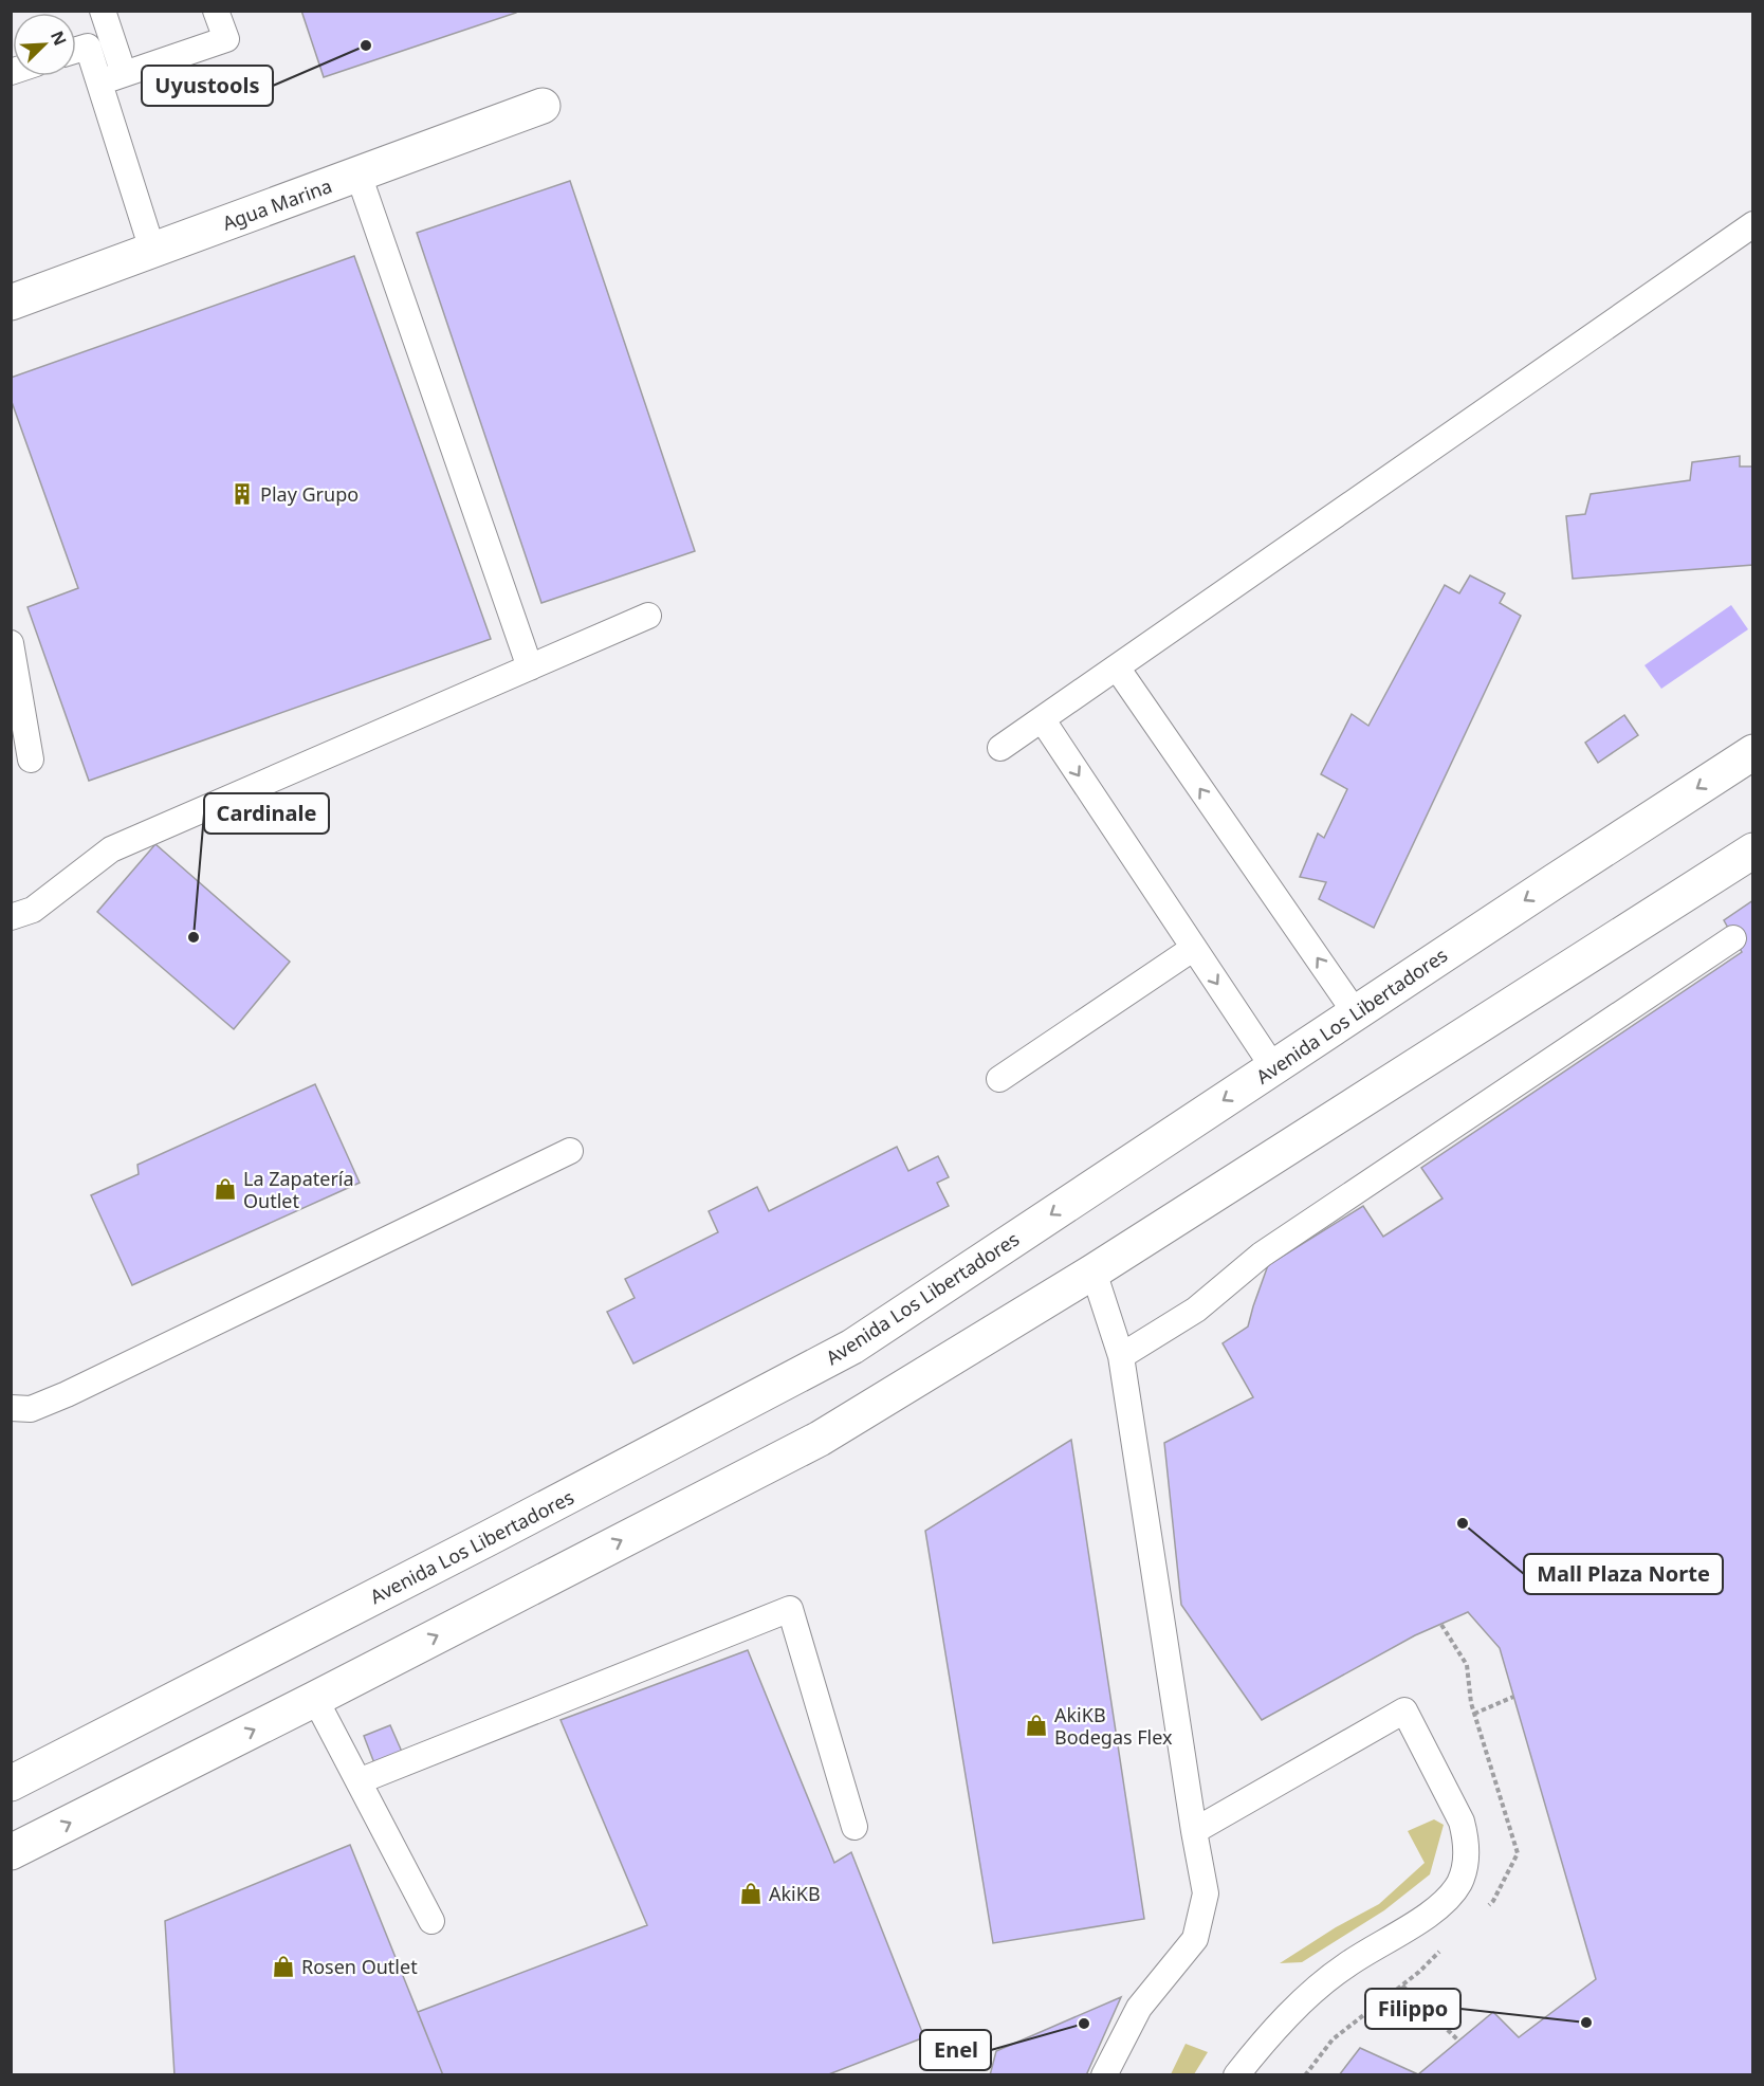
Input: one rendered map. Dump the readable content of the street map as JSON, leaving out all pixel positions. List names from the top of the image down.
{
  "streets": {
    "street": ["Agua Marina", "Avenida Los Libertadores"]
  },
  "places": {
    "other": [
      "Uyustools",
      "Cardinale",
      "Mall Plaza Norte",
      "Filippo",
      "Enel"
    ],
    "building": ["Play Grupo"],
    "shop": [
      "La Zapatería Outlet",
      "AkiKB Bodegas Flex",
      "AkiKB",
      "Rosen Outlet"
    ]
  },
  "north": "top right"
}
